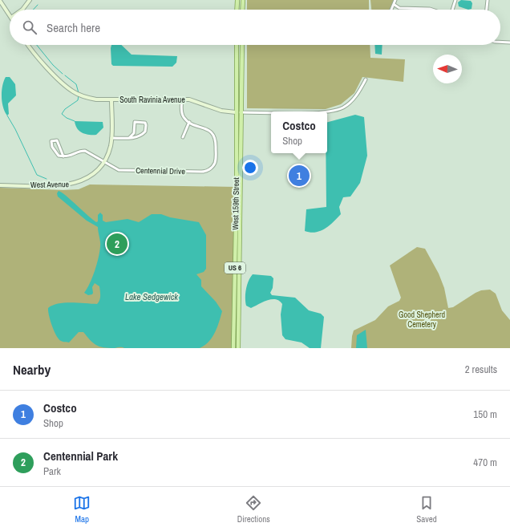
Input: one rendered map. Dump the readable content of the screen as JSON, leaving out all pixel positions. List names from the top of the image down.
{
  "streets": {
    "main road": ["West 159th Street", "US 6"],
    "street": ["South Ravinia Avenue", "Centennial Drive", "West Avenue"]
  },
  "crossings": [
    ["South Ravinia Avenue", "West Avenue"],
    ["South Ravinia Avenue", "West 159th Street"],
    ["Centennial Drive", "West Avenue"]
  ],
  "water": ["Lake Sedgewick"],
  "parks": ["Good Shepherd Cemetery"],
  "north": "left",
  "page": {
    "search": "Search here",
    "popup": ["Costco", "Shop"],
    "pins": ["1", "2"],
    "heading": ["Nearby", "2 results"],
    "list": [
      {
        "mark": "1",
        "name": "Costco",
        "note": "Shop",
        "value": "150 m"
      },
      {
        "mark": "2",
        "name": "Centennial Park",
        "note": "Park",
        "value": "470 m"
      }
    ],
    "nav": ["Map", "Directions", "Saved"]
  }
}
